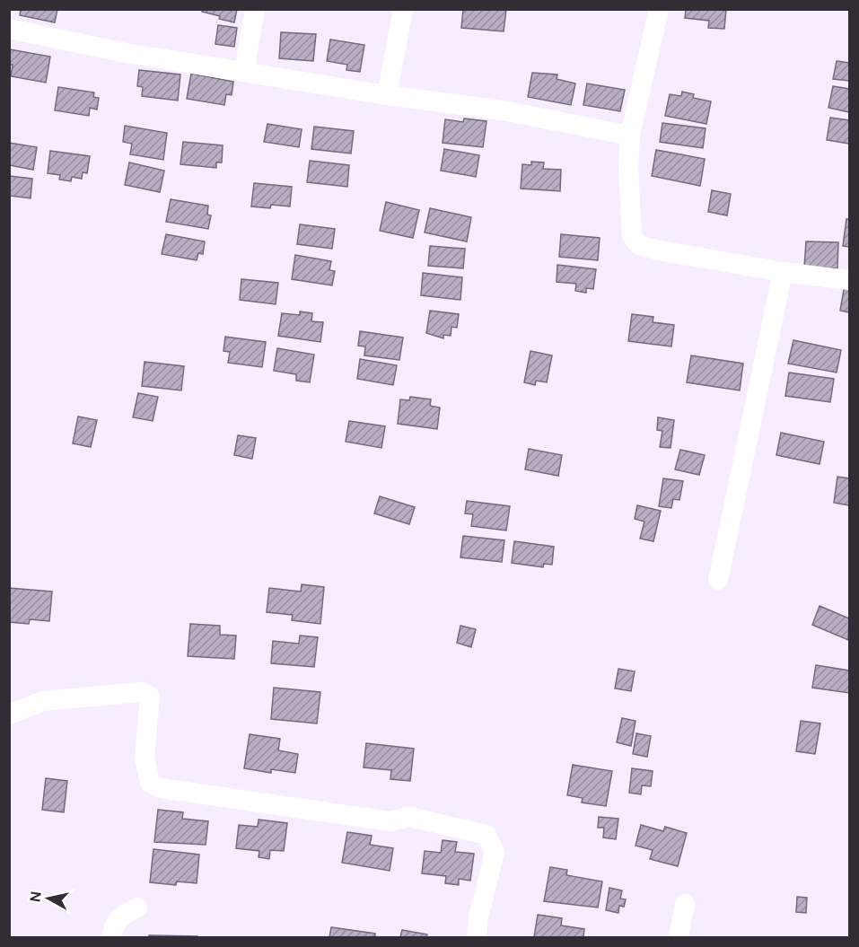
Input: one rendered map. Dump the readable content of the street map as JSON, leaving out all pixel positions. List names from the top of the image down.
{
  "north": "left"
}
